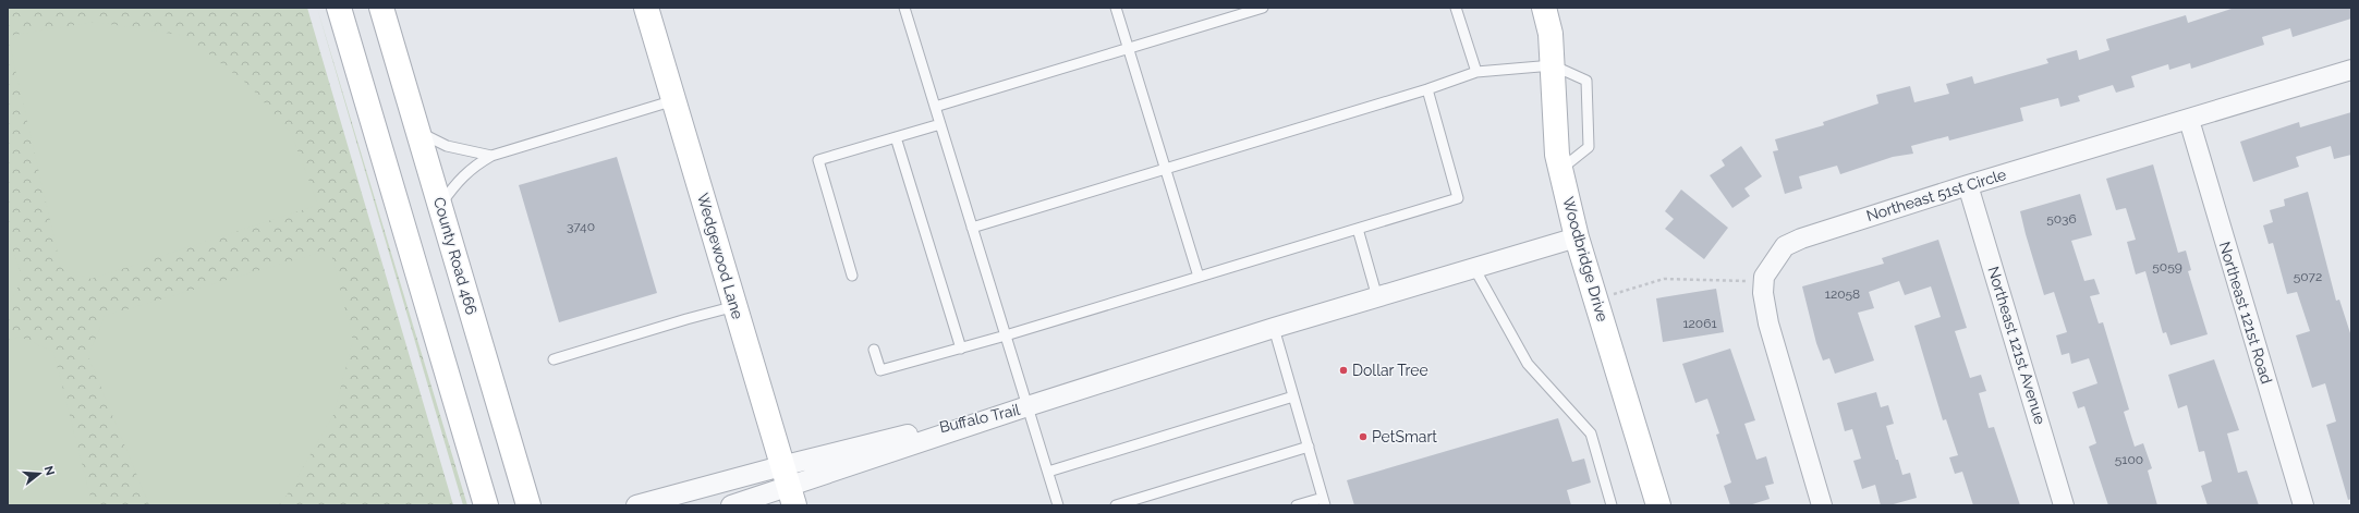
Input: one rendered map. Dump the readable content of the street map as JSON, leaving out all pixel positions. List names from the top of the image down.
{
  "streets": {
    "main road": ["County Road 466", "Wedgewood Lane", "Woodbridge Drive"],
    "street": [
      "Northeast 51st Circle",
      "Northeast 121st Road",
      "Northeast 121st Avenue",
      "Buffalo Trail"
    ]
  },
  "crossings": [
    ["Northeast 51st Circle", "Northeast 121st Road"],
    ["Northeast 51st Circle", "Northeast 121st Avenue"],
    ["Wedgewood Lane", "Buffalo Trail"],
    ["Woodbridge Drive", "Buffalo Trail"]
  ],
  "places": ["Dollar Tree", "PetSmart"],
  "house_numbers": [
    "5036",
    "3740",
    "5059",
    "5072",
    "12058",
    "12061",
    "5100"
  ],
  "north": "right"
}
